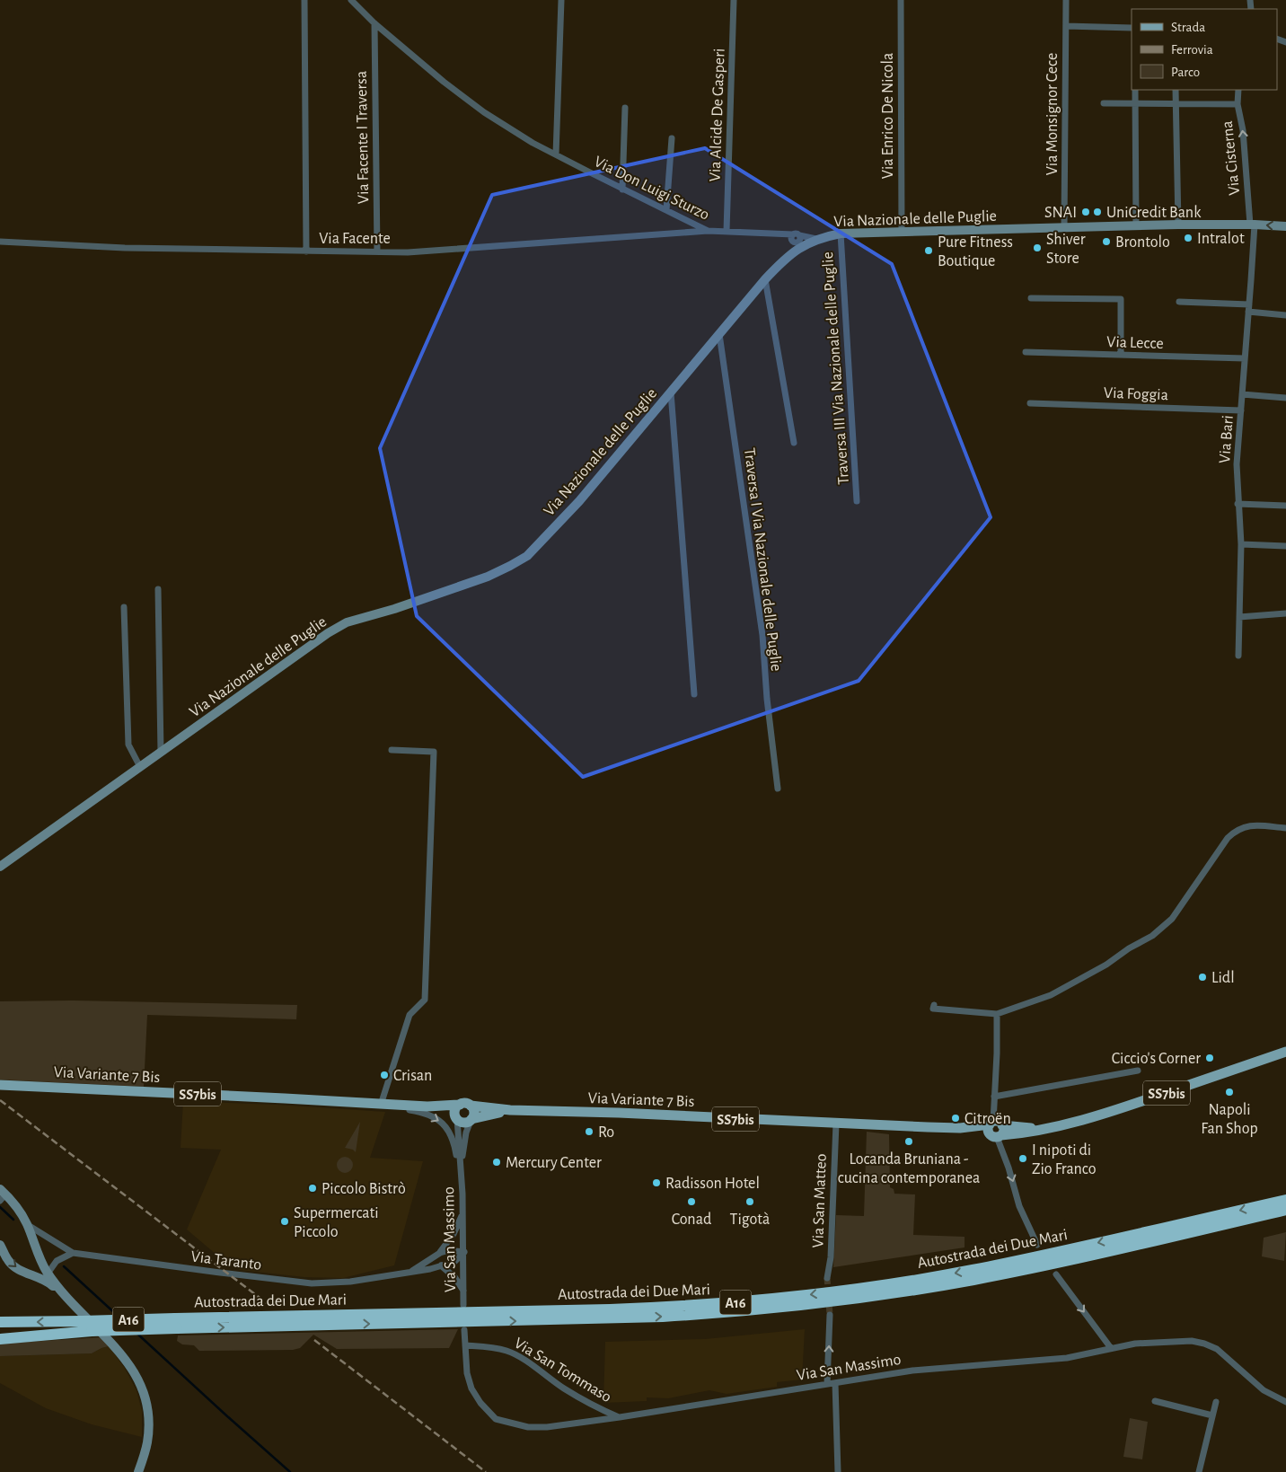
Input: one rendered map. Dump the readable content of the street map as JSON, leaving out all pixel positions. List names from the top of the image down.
{
  "streets": {
    "highway": ["Autostrada dei Due Mari", "A16"],
    "main road": ["Via Nazionale delle Puglie", "Via Variante 7 Bis", "SS7bis"],
    "street": [
      "Via Monsignor Cece",
      "Via Alcide De Gasperi",
      "Via Enrico De Nicola",
      "Via Facente I Traversa",
      "Via Cisterna",
      "Via Don Luigi Sturzo",
      "Via Facente",
      "Via Lecce",
      "Traversa III Via Nazionale delle Puglie",
      "Via Foggia",
      "Via Bari",
      "Traversa I Via Nazionale delle Puglie",
      "Via San Matteo",
      "Via San Massimo",
      "Via Taranto",
      "Via San Tommaso"
    ]
  },
  "crossings": [
    ["Via Monsignor Cece", "Via Nazionale delle Puglie"],
    ["Via Alcide De Gasperi", "Via Don Luigi Sturzo"],
    ["Via Enrico De Nicola", "Via Nazionale delle Puglie"],
    ["Via Facente I Traversa", "Via Don Luigi Sturzo"],
    ["Via Facente I Traversa", "Via Facente"],
    ["Via Cisterna", "Via Nazionale delle Puglie"],
    ["Via Cisterna", "Via Bari"],
    ["Via Don Luigi Sturzo", "Via Nazionale delle Puglie"],
    ["Via Don Luigi Sturzo", "Via Facente"],
    ["Via Nazionale delle Puglie", "Traversa III Via Nazionale delle Puglie"],
    ["Via Nazionale delle Puglie", "Via Bari"],
    ["Via Nazionale delle Puglie", "Traversa I Via Nazionale delle Puglie"],
    ["Via Lecce", "Via Bari"],
    ["Via Foggia", "Via Bari"],
    ["Via Variante 7 Bis", "SS7bis"],
    ["Via Variante 7 Bis", "Via San Matteo"],
    ["Via Variante 7 Bis", "Via San Massimo"],
    ["SS7bis", "Via San Massimo"],
    ["Via San Massimo", "Via Taranto"],
    ["Via San Massimo", "Via San Tommaso"]
  ],
  "one_way": ["Via Cisterna"],
  "places": [
    "SNAI",
    "UniCredit Bank",
    "Intralot",
    "Brontolo",
    "Shiver Store",
    "Pure Fitness Boutique",
    "Lidl",
    "Ciccio's Corner",
    "Crisan",
    "Napoli Fan Shop",
    "Citroën",
    "Ro",
    "Locanda Bruniana - cucina contemporanea",
    "I nipoti di Zio Franco",
    "Mercury Center",
    "Radisson Hotel",
    "Piccolo Bistrò",
    "Conad",
    "Tigotà",
    "Supermercati Piccolo"
  ],
  "legend": ["Strada", "Ferrovia", "Parco"]
}
